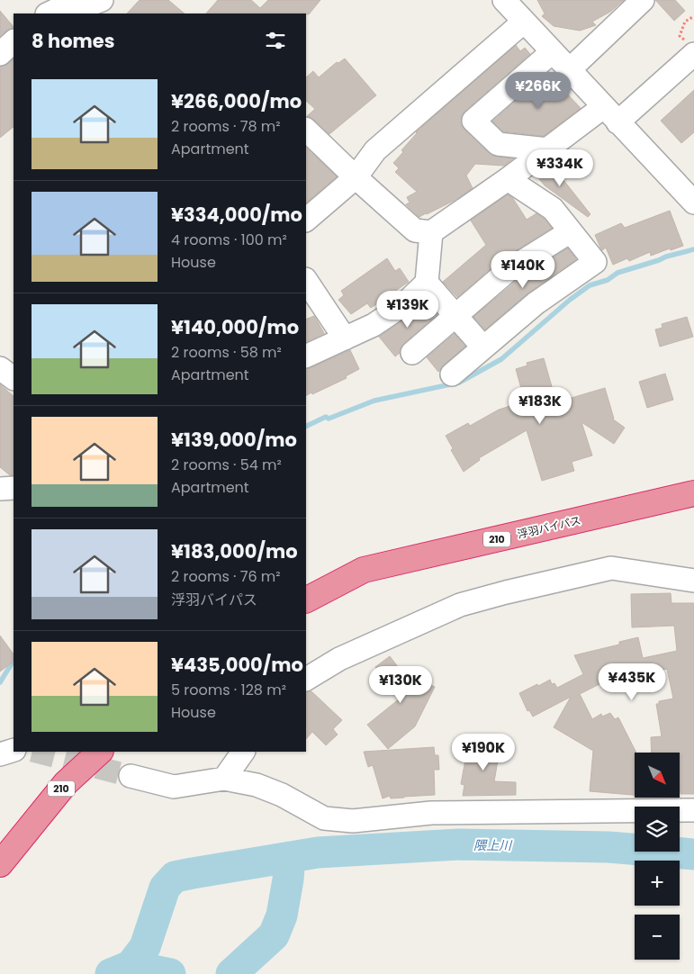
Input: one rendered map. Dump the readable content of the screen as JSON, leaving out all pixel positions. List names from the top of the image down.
{
  "streets": {
    "highway": ["浮羽バイパス", "210"]
  },
  "water": ["隈上川"],
  "north": "bottom right",
  "page": {
    "heading": "8 homes",
    "list": [
      {
        "name": "¥266,000/mo",
        "note": "2 rooms · 78 m² · Apartment"
      },
      {
        "name": "¥334,000/mo",
        "note": "4 rooms · 100 m² · House"
      },
      {
        "name": "¥140,000/mo",
        "note": "2 rooms · 58 m² · Apartment"
      },
      {
        "name": "¥139,000/mo",
        "note": "2 rooms · 54 m² · Apartment"
      },
      {
        "name": "¥183,000/mo",
        "note": "2 rooms · 76 m² · 浮羽バイパス"
      },
      {
        "name": "¥435,000/mo",
        "note": "5 rooms · 128 m² · House"
      }
    ],
    "price": [
      "¥266K",
      "¥334K",
      "¥140K",
      "¥139K",
      "¥183K",
      "¥435K",
      "¥130K",
      "¥190K"
    ],
    "map_buttons": ["+", "−"]
  }
}
